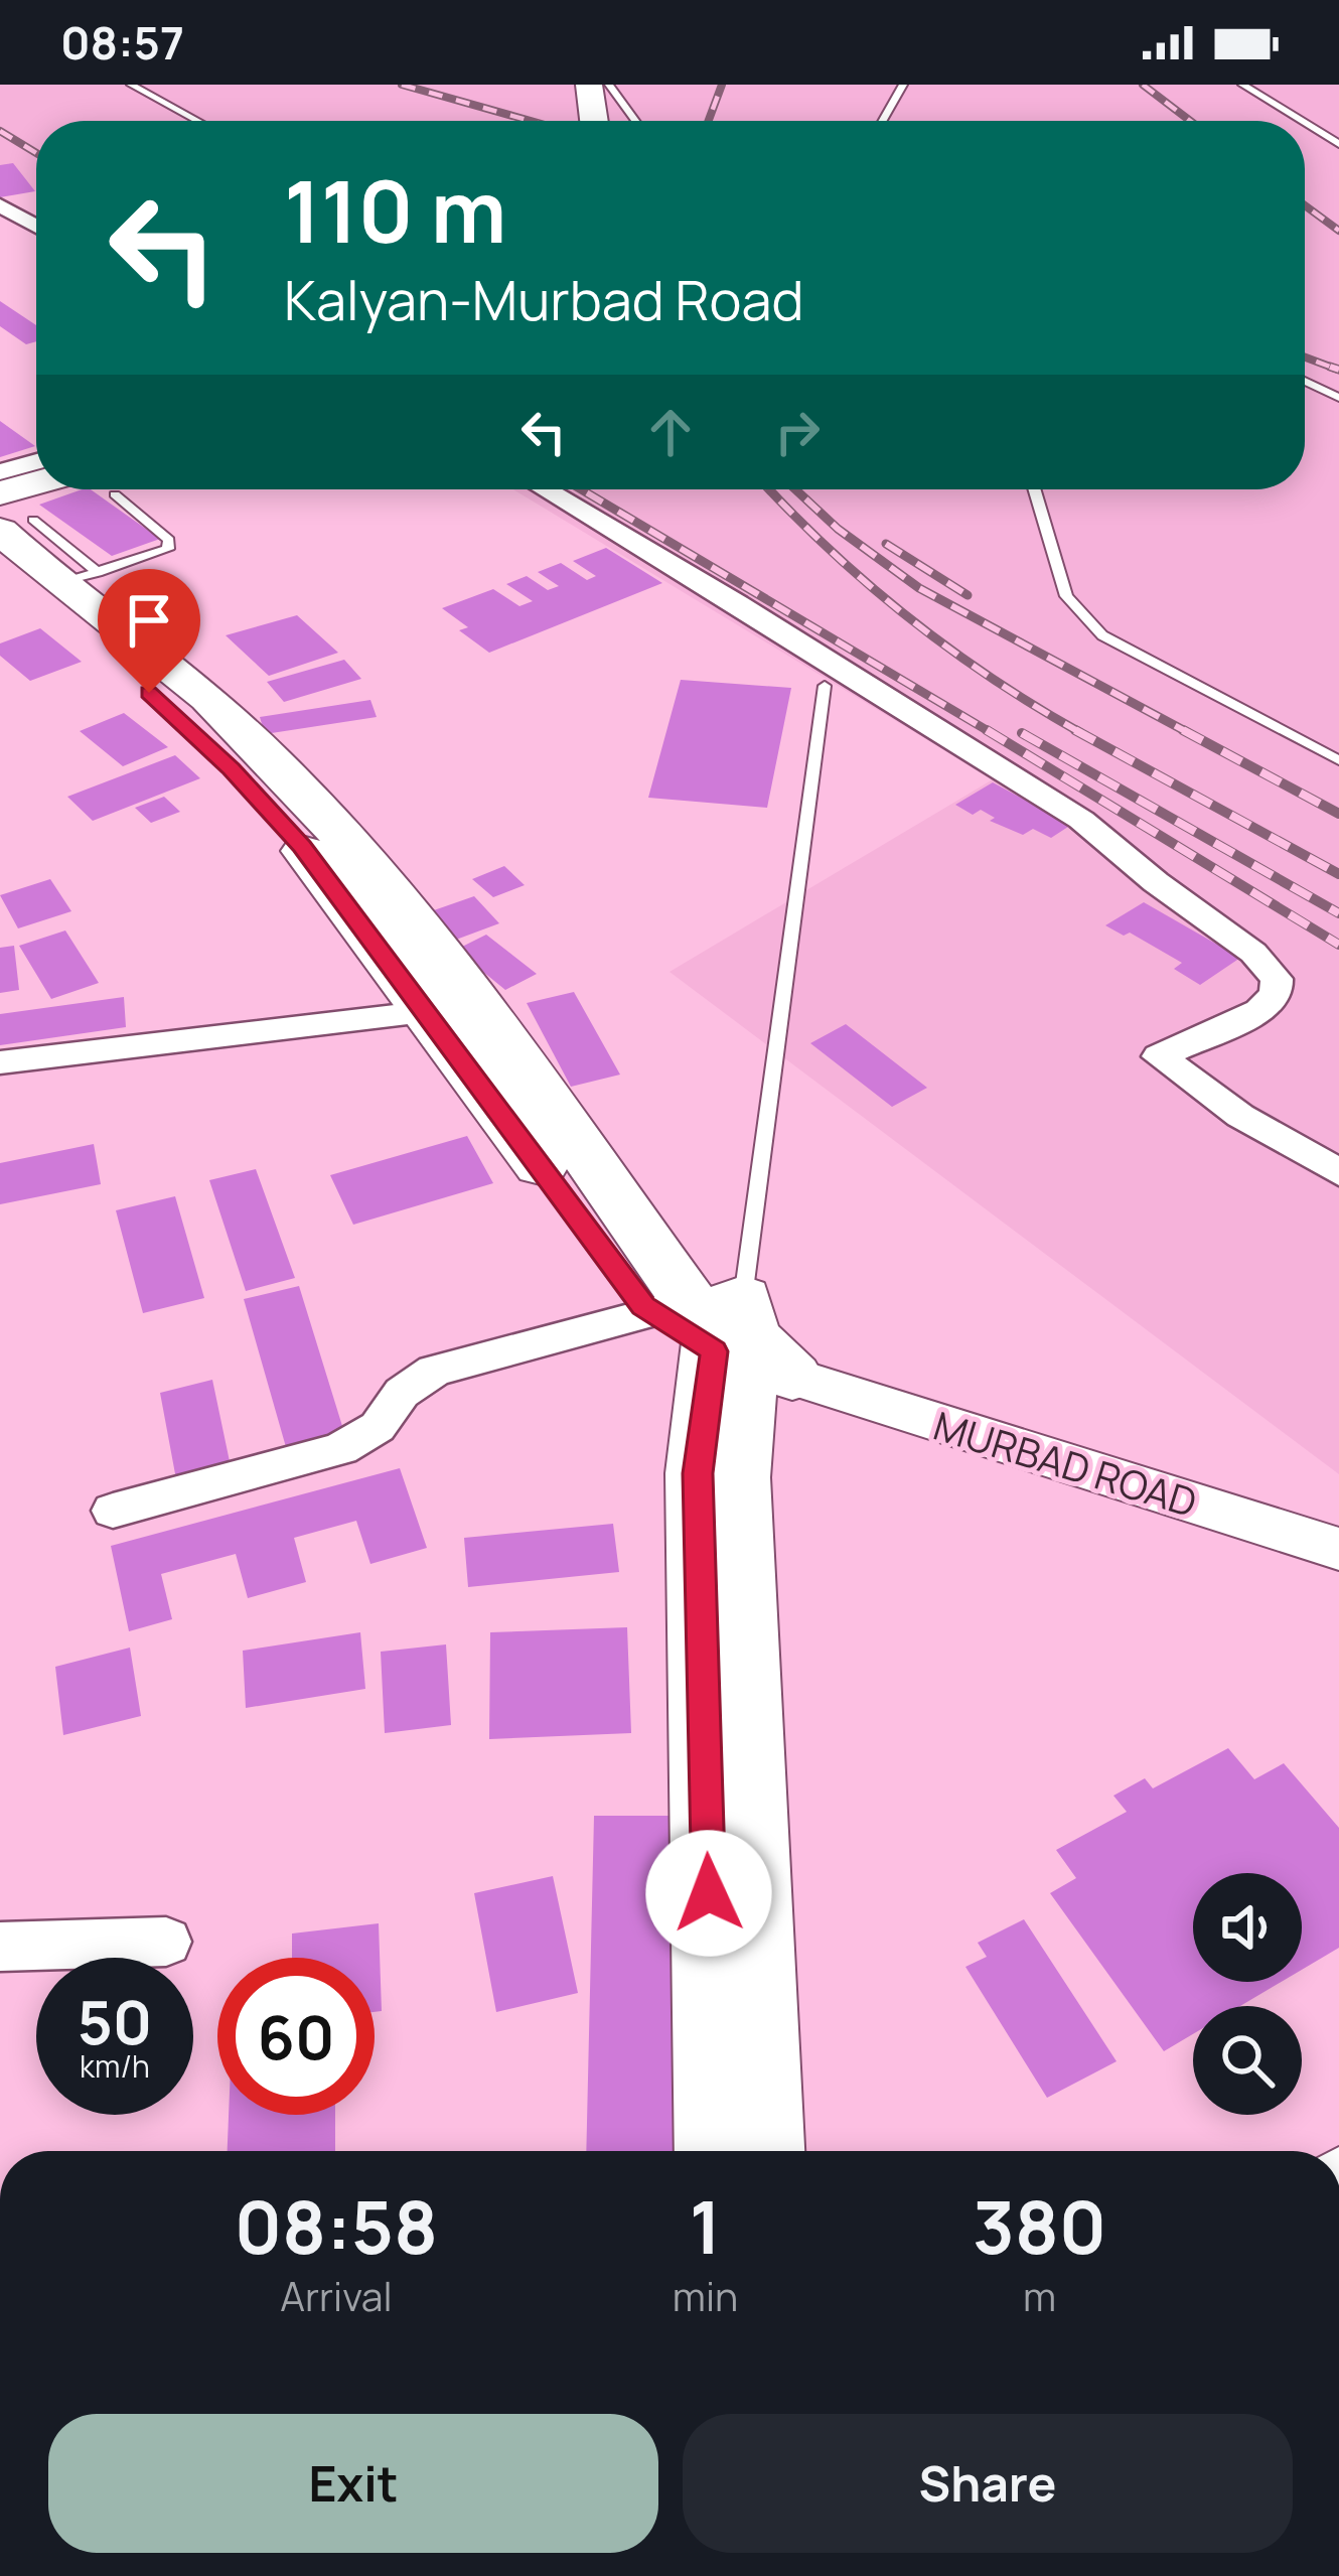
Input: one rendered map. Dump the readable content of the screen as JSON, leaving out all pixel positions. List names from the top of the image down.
{
  "streets": {
    "street": ["MURBAD ROAD"]
  },
  "page": {
    "status": "08:57",
    "turn": ["110 m", "Kalyan-Murbad Road"],
    "speed": "50 km/h",
    "limit": "60",
    "eta": [
      "08:58",
      "Arrival",
      "1",
      "min",
      "380",
      "m"
    ],
    "buttons": ["Exit", "Share"]
  }
}
